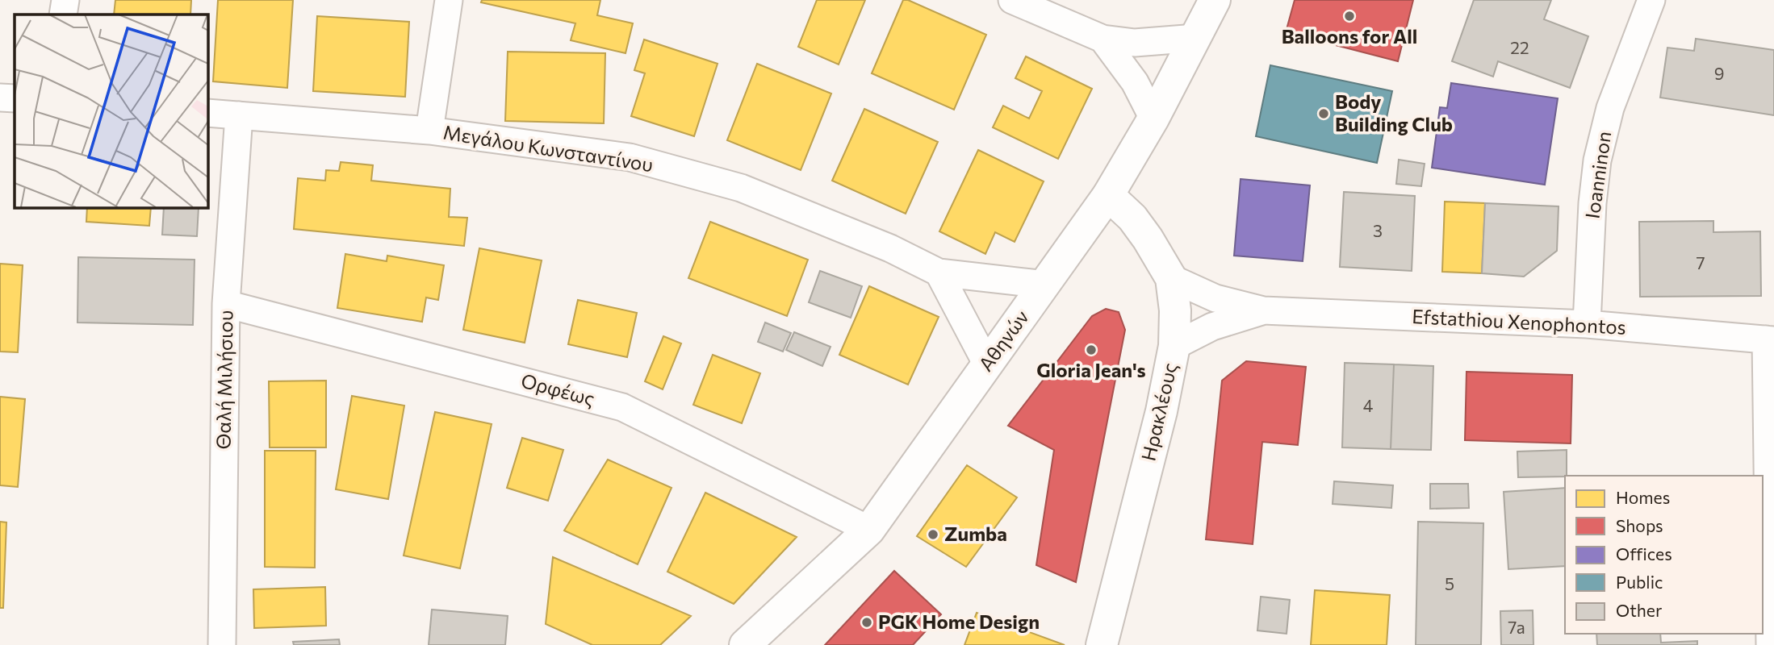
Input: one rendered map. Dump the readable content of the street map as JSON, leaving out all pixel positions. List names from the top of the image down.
{
  "streets": {
    "main road": ["Αθηνών", "Ηρακλέους"],
    "street": [
      "Μεγάλου Κωνσταντίνου",
      "Ioanninon",
      "Efstathiou Xenophontos",
      "Θαλή Μιλήσιου",
      "Ορφέως"
    ]
  },
  "crossings": [
    ["Μεγάλου Κωνσταντίνου", "Αθηνών"],
    ["Μεγάλου Κωνσταντίνου", "Θαλή Μιλήσιου"],
    ["Ioanninon", "Efstathiou Xenophontos"],
    ["Efstathiou Xenophontos", "Ηρακλέους"],
    ["Αθηνών", "Ορφέως"],
    ["Αθηνών", "Ηρακλέους"],
    ["Θαλή Μιλήσιου", "Ορφέως"]
  ],
  "places": [
    "Balloons for All",
    "Body Building Club",
    "Gloria Jean's",
    "Zumba",
    "PGK Home Design"
  ],
  "house_numbers": [
    "22",
    "9",
    "3",
    "7",
    "4",
    "5",
    "7a"
  ],
  "legend": [
    "Homes",
    "Shops",
    "Offices",
    "Public",
    "Other"
  ]
}
